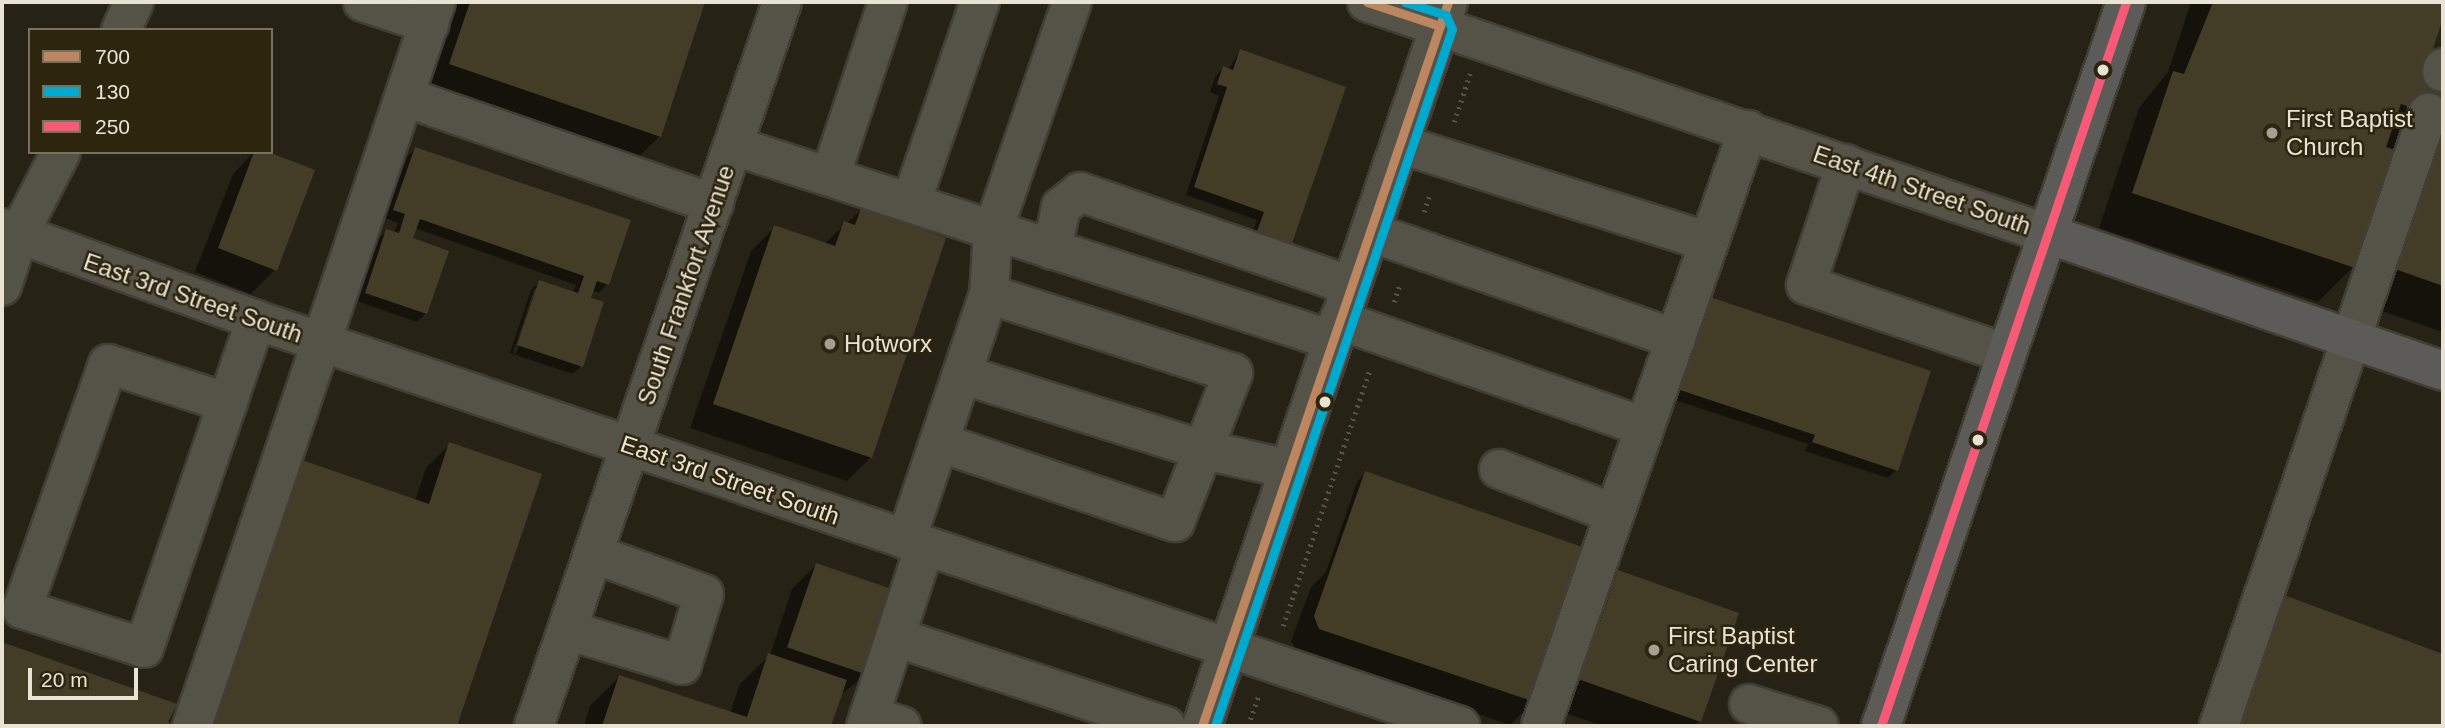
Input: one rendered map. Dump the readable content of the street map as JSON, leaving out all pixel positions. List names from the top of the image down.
{
  "streets": {
    "main road": ["East 4th Street South"],
    "street": ["South Frankfort Avenue", "East 3rd Street South"]
  },
  "crossings": [
    ["South Frankfort Avenue", "East 3rd Street South"]
  ],
  "places": ["First Baptist Church", "Hotworx", "First Baptist Caring Center"],
  "lines": ["transit line 700", "transit line 130", "transit line 250"],
  "legend": ["700", "130", "250"],
  "scale_bar": "20 m"
}
